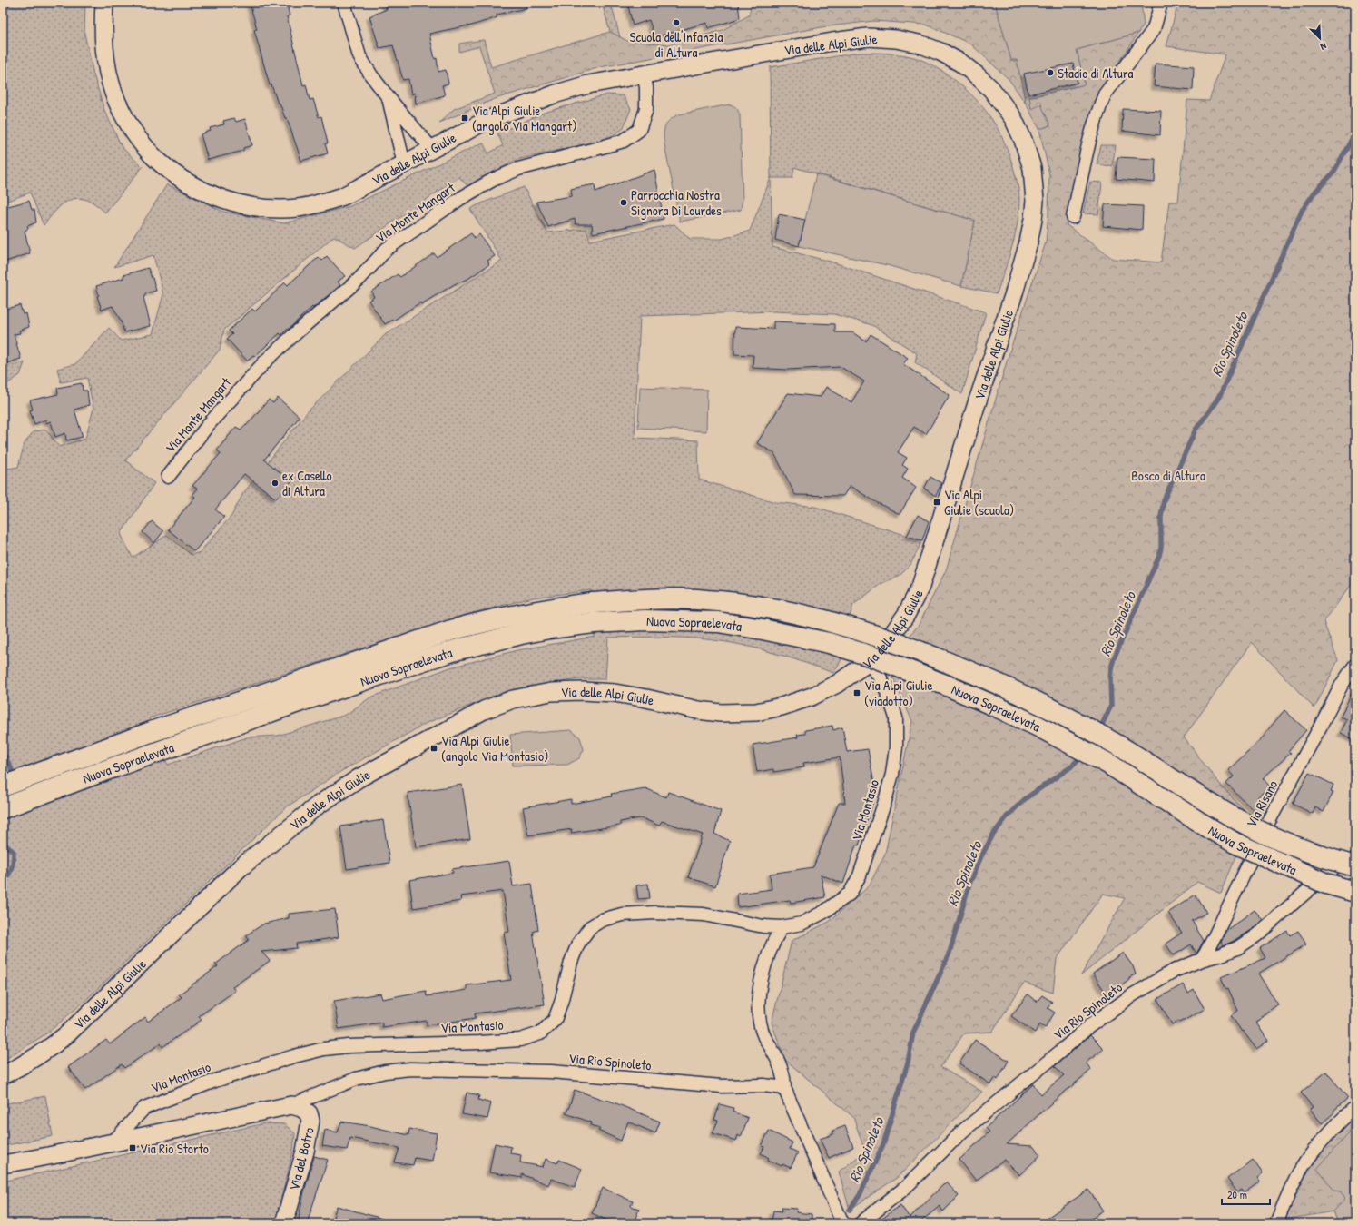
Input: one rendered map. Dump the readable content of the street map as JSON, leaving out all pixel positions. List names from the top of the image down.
{
  "streets": {
    "highway": ["Nuova Sopraelevata"],
    "street": [
      "Via delle Alpi Giulie",
      "Via Monte Mangart",
      "Via Risano",
      "Via Montasio",
      "Via Rio Spinoleto",
      "Via del Botro"
    ]
  },
  "crossings": [
    ["Via delle Alpi Giulie", "Via Monte Mangart"],
    ["Via delle Alpi Giulie", "Via Montasio"],
    ["Via Risano", "Via Rio Spinoleto"],
    ["Via Rio Spinoleto", "Via del Botro"]
  ],
  "water": ["Rio Spinoleto"],
  "parks": ["Bosco di Altura"],
  "places": {
    "other": [
      "Scuola dell'Infanzia di Altura",
      "Stadio di Altura",
      "Parrocchia Nostra Signora Di Lourdes",
      "ex Casello di Altura"
    ],
    "transit": [
      "Via Alpi Giulie (angolo Via Mangart)",
      "Via Alpi Giulie (scuola)",
      "Via Alpi Giulie (viadotto)",
      "Via Alpi Giulie (angolo Via Montasio)",
      "Via Rio Storto"
    ]
  },
  "scale_bar": "20 m",
  "north": "bottom right"
}
